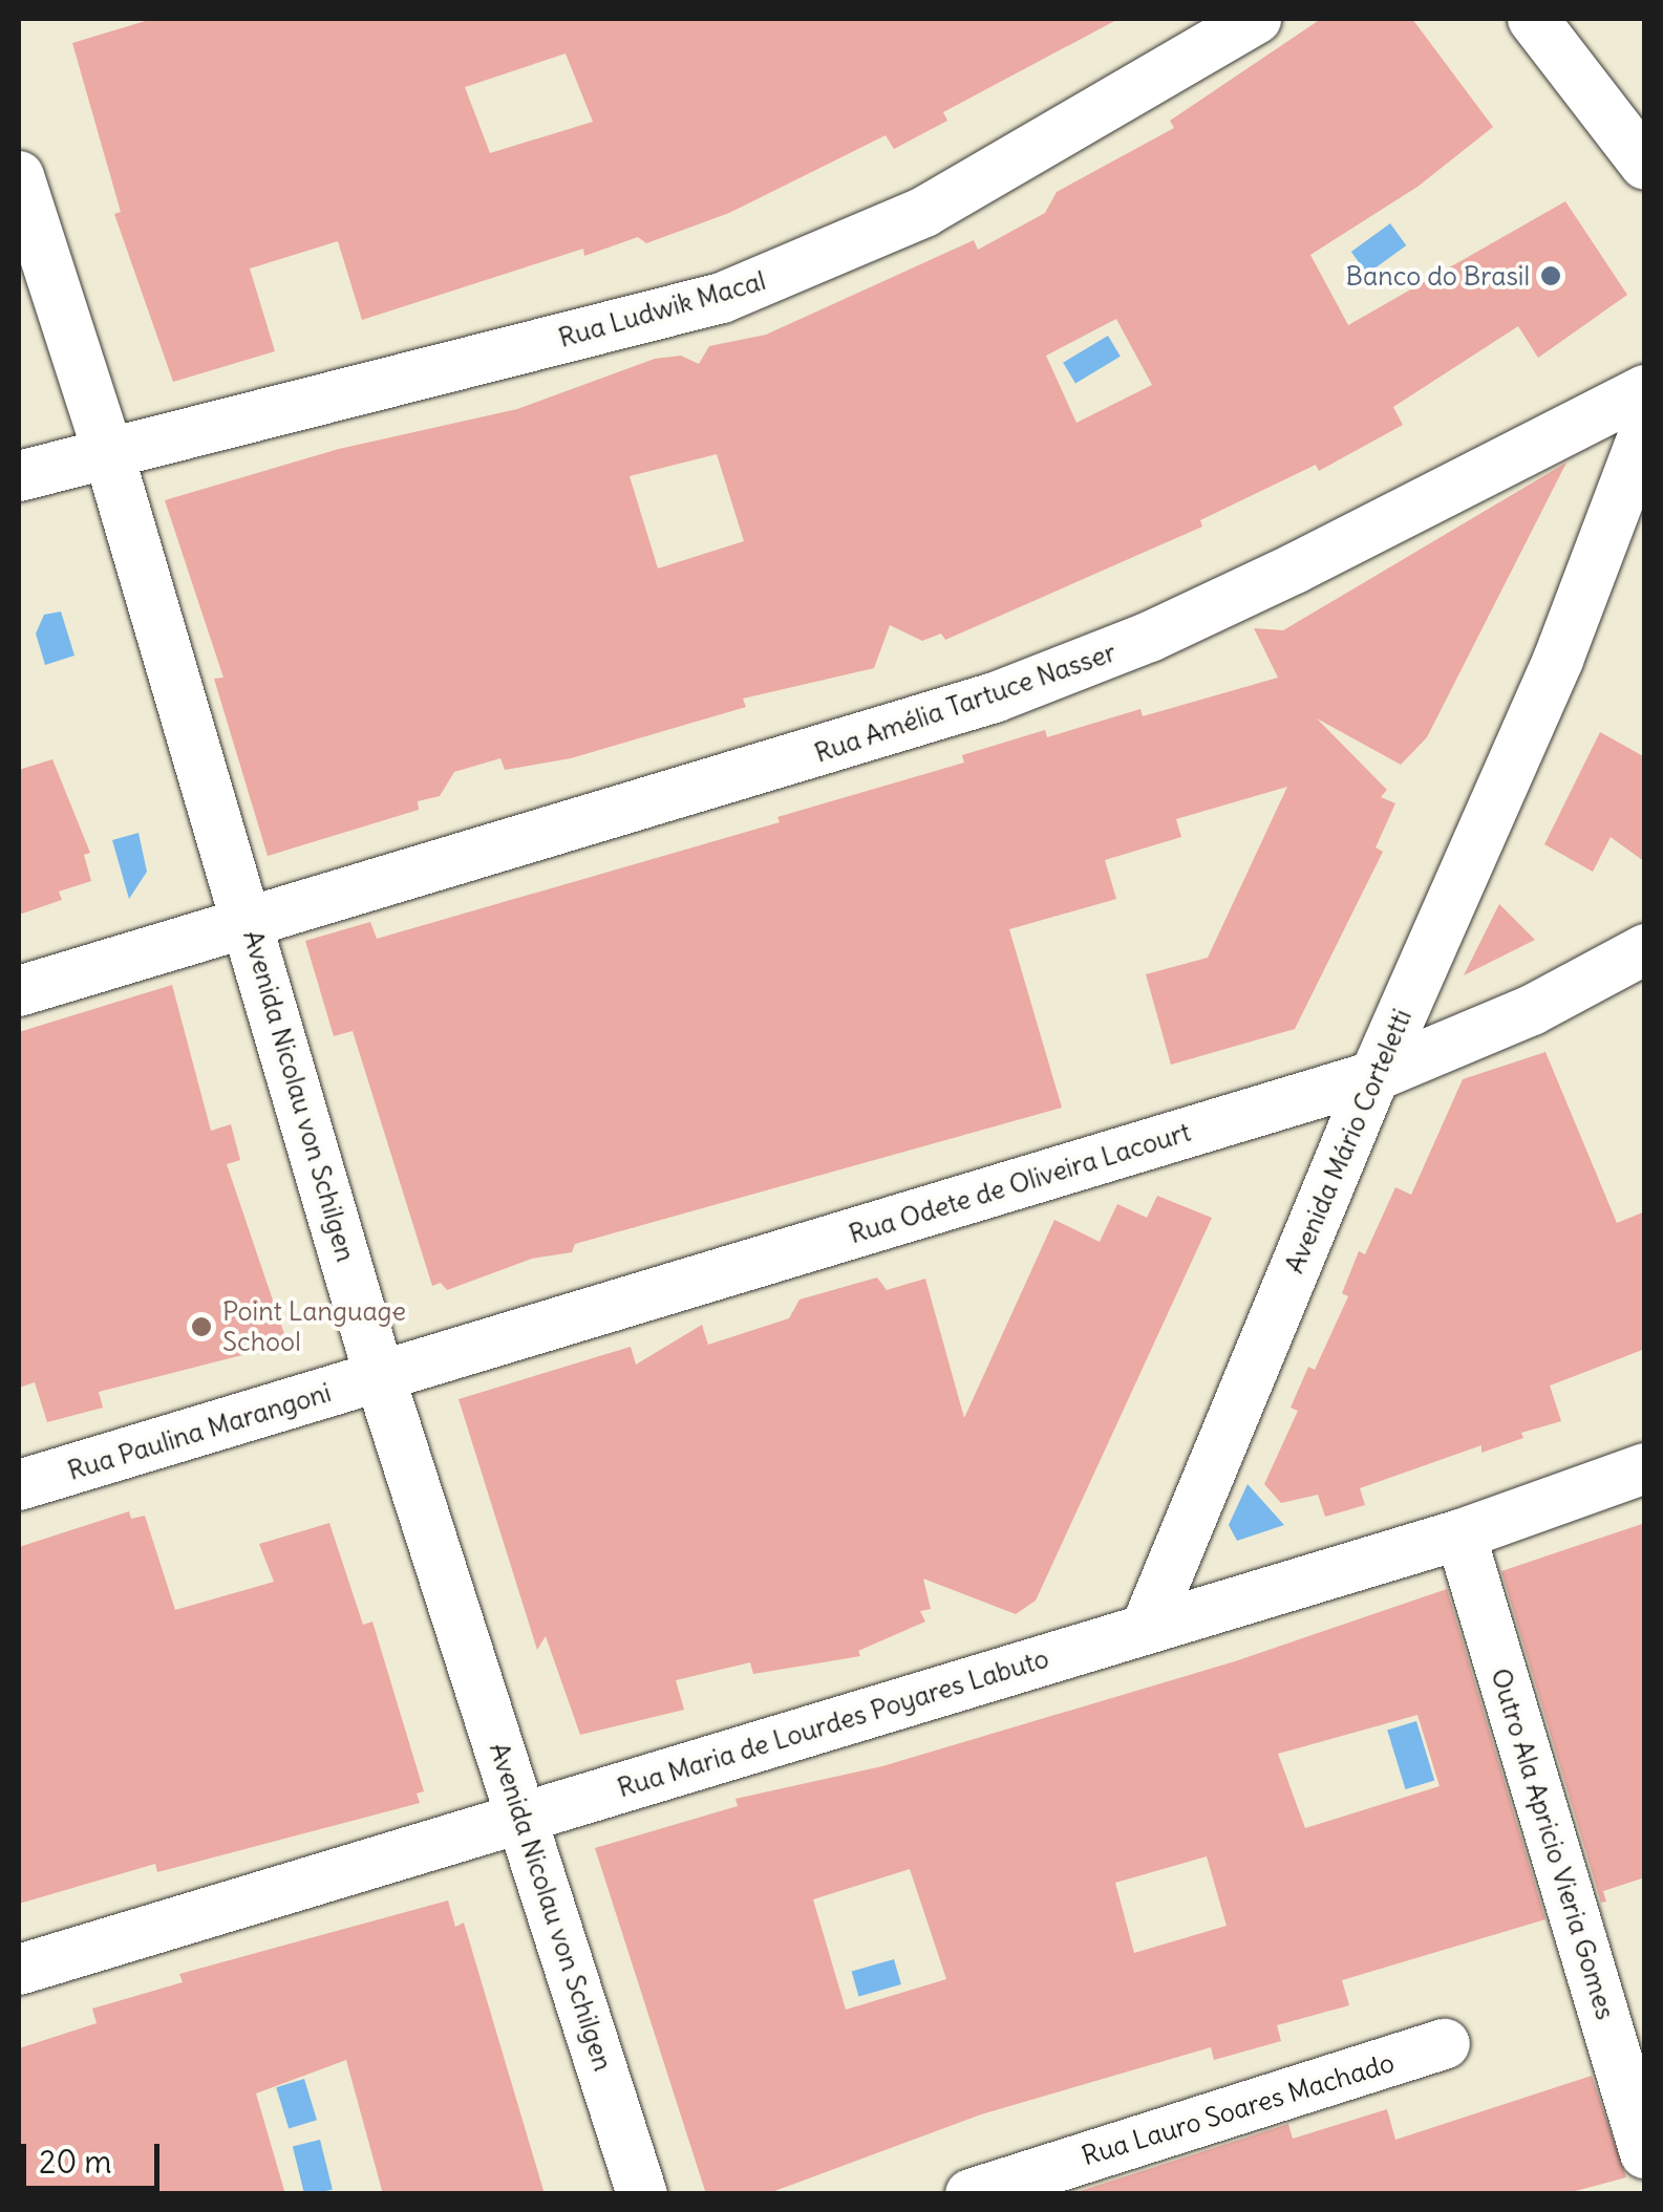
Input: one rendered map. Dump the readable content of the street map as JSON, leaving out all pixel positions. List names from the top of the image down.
{
  "streets": {
    "street": [
      "Rua Ludwik Macal",
      "Rua Amélia Tartuce Nasser",
      "Avenida Nicolau von Schilgen",
      "Avenida Mário Corteletti",
      "Rua Odete de Oliveira Lacourt",
      "Rua Paulina Marangoni",
      "Rua Maria de Lourdes Poyares Labuto",
      "Outro Ala Apricio Vieria Gomes",
      "Rua Lauro Soares Machado"
    ]
  },
  "crossings": [
    ["Rua Ludwik Macal", "Avenida Nicolau von Schilgen"],
    ["Rua Amélia Tartuce Nasser", "Avenida Nicolau von Schilgen"],
    ["Avenida Nicolau von Schilgen", "Rua Odete de Oliveira Lacourt"],
    ["Avenida Nicolau von Schilgen", "Rua Paulina Marangoni"],
    ["Avenida Nicolau von Schilgen", "Rua Maria de Lourdes Poyares Labuto"],
    ["Avenida Mário Corteletti", "Rua Odete de Oliveira Lacourt"],
    ["Avenida Mário Corteletti", "Rua Maria de Lourdes Poyares Labuto"],
    ["Rua Odete de Oliveira Lacourt", "Rua Paulina Marangoni"],
    ["Rua Maria de Lourdes Poyares Labuto", "Outro Ala Apricio Vieria Gomes"]
  ],
  "places": ["Banco do Brasil", "Point Language School"],
  "scale_bar": "20 m"
}
